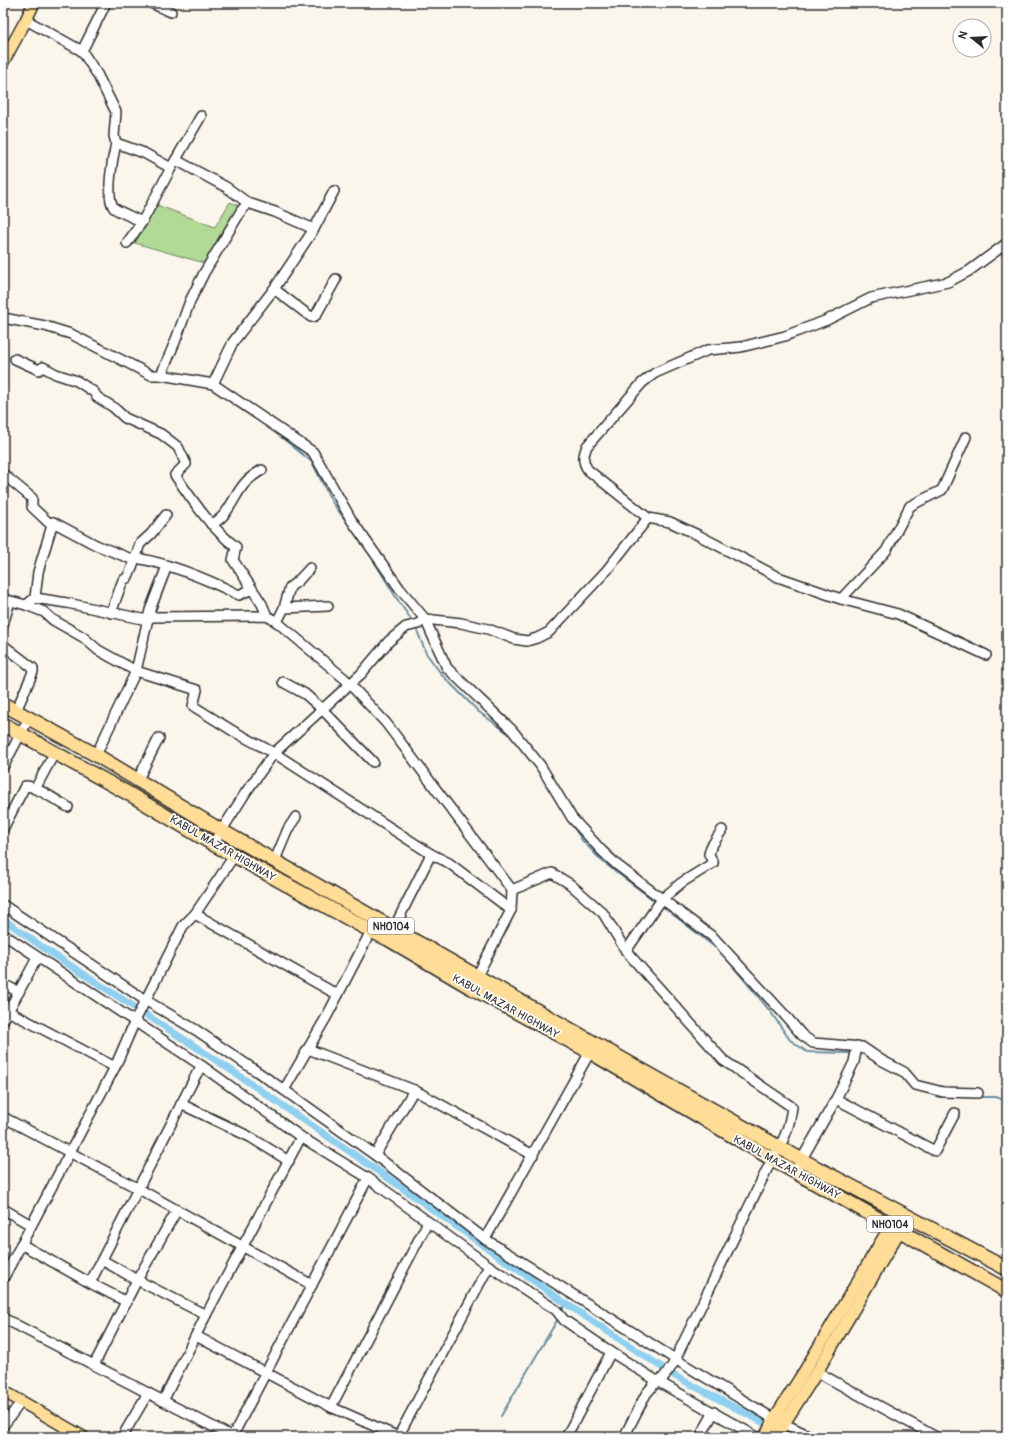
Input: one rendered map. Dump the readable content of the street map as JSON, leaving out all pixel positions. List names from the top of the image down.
{
  "streets": {
    "highway": ["KABUL MAZAR HIGHWAY", "NH0104"]
  },
  "north": "left"
}
